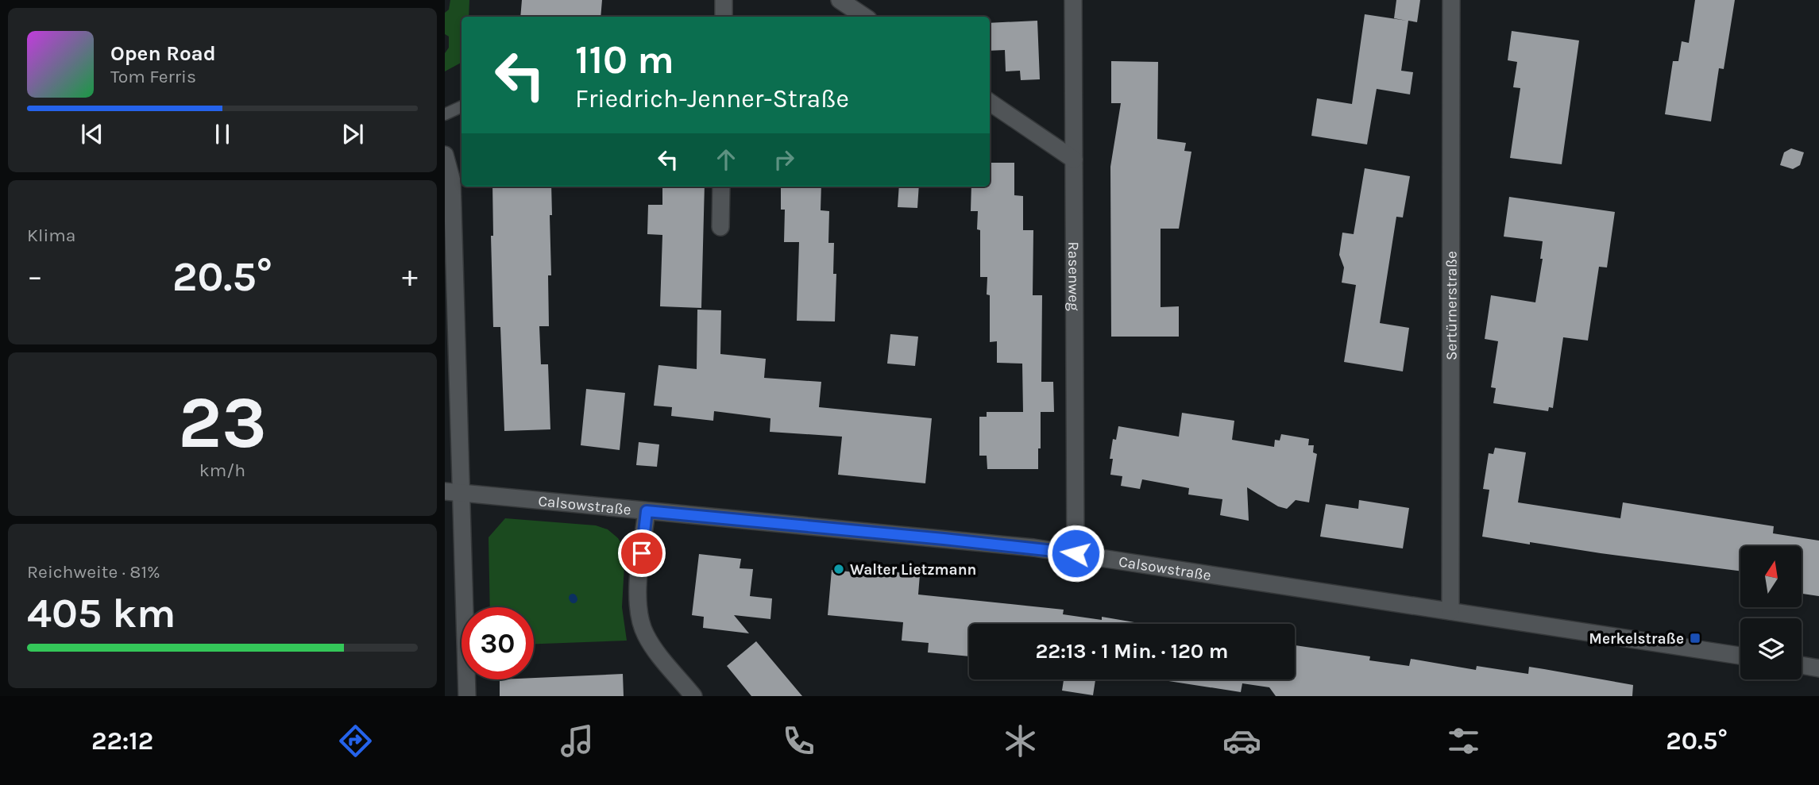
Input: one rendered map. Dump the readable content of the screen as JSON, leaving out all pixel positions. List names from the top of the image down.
{
  "streets": {
    "street": ["Rasenweg", "Sertürnerstraße", "Calsowstraße"]
  },
  "crossings": [
    ["Rasenweg", "Calsowstraße"],
    ["Sertürnerstraße", "Calsowstraße"]
  ],
  "places": {
    "other": ["Walter Lietzmann"],
    "transit": ["Merkelstraße"]
  },
  "north": "top",
  "page": {
    "turn": ["110 m", "Friedrich-Jenner-Straße"],
    "song": ["Open Road", "Tom Ferris"],
    "tile": [
      "Klima",
      ["23", "km/h"],
      ["Reichweite · 81%", "405 km"]
    ],
    "heat": ["−", "20.5°", "+"],
    "limit": "30",
    "trip": "22:13 · 1 Min. · 120 m",
    "tabs": ["22:12", "20.5°"]
  }
}
